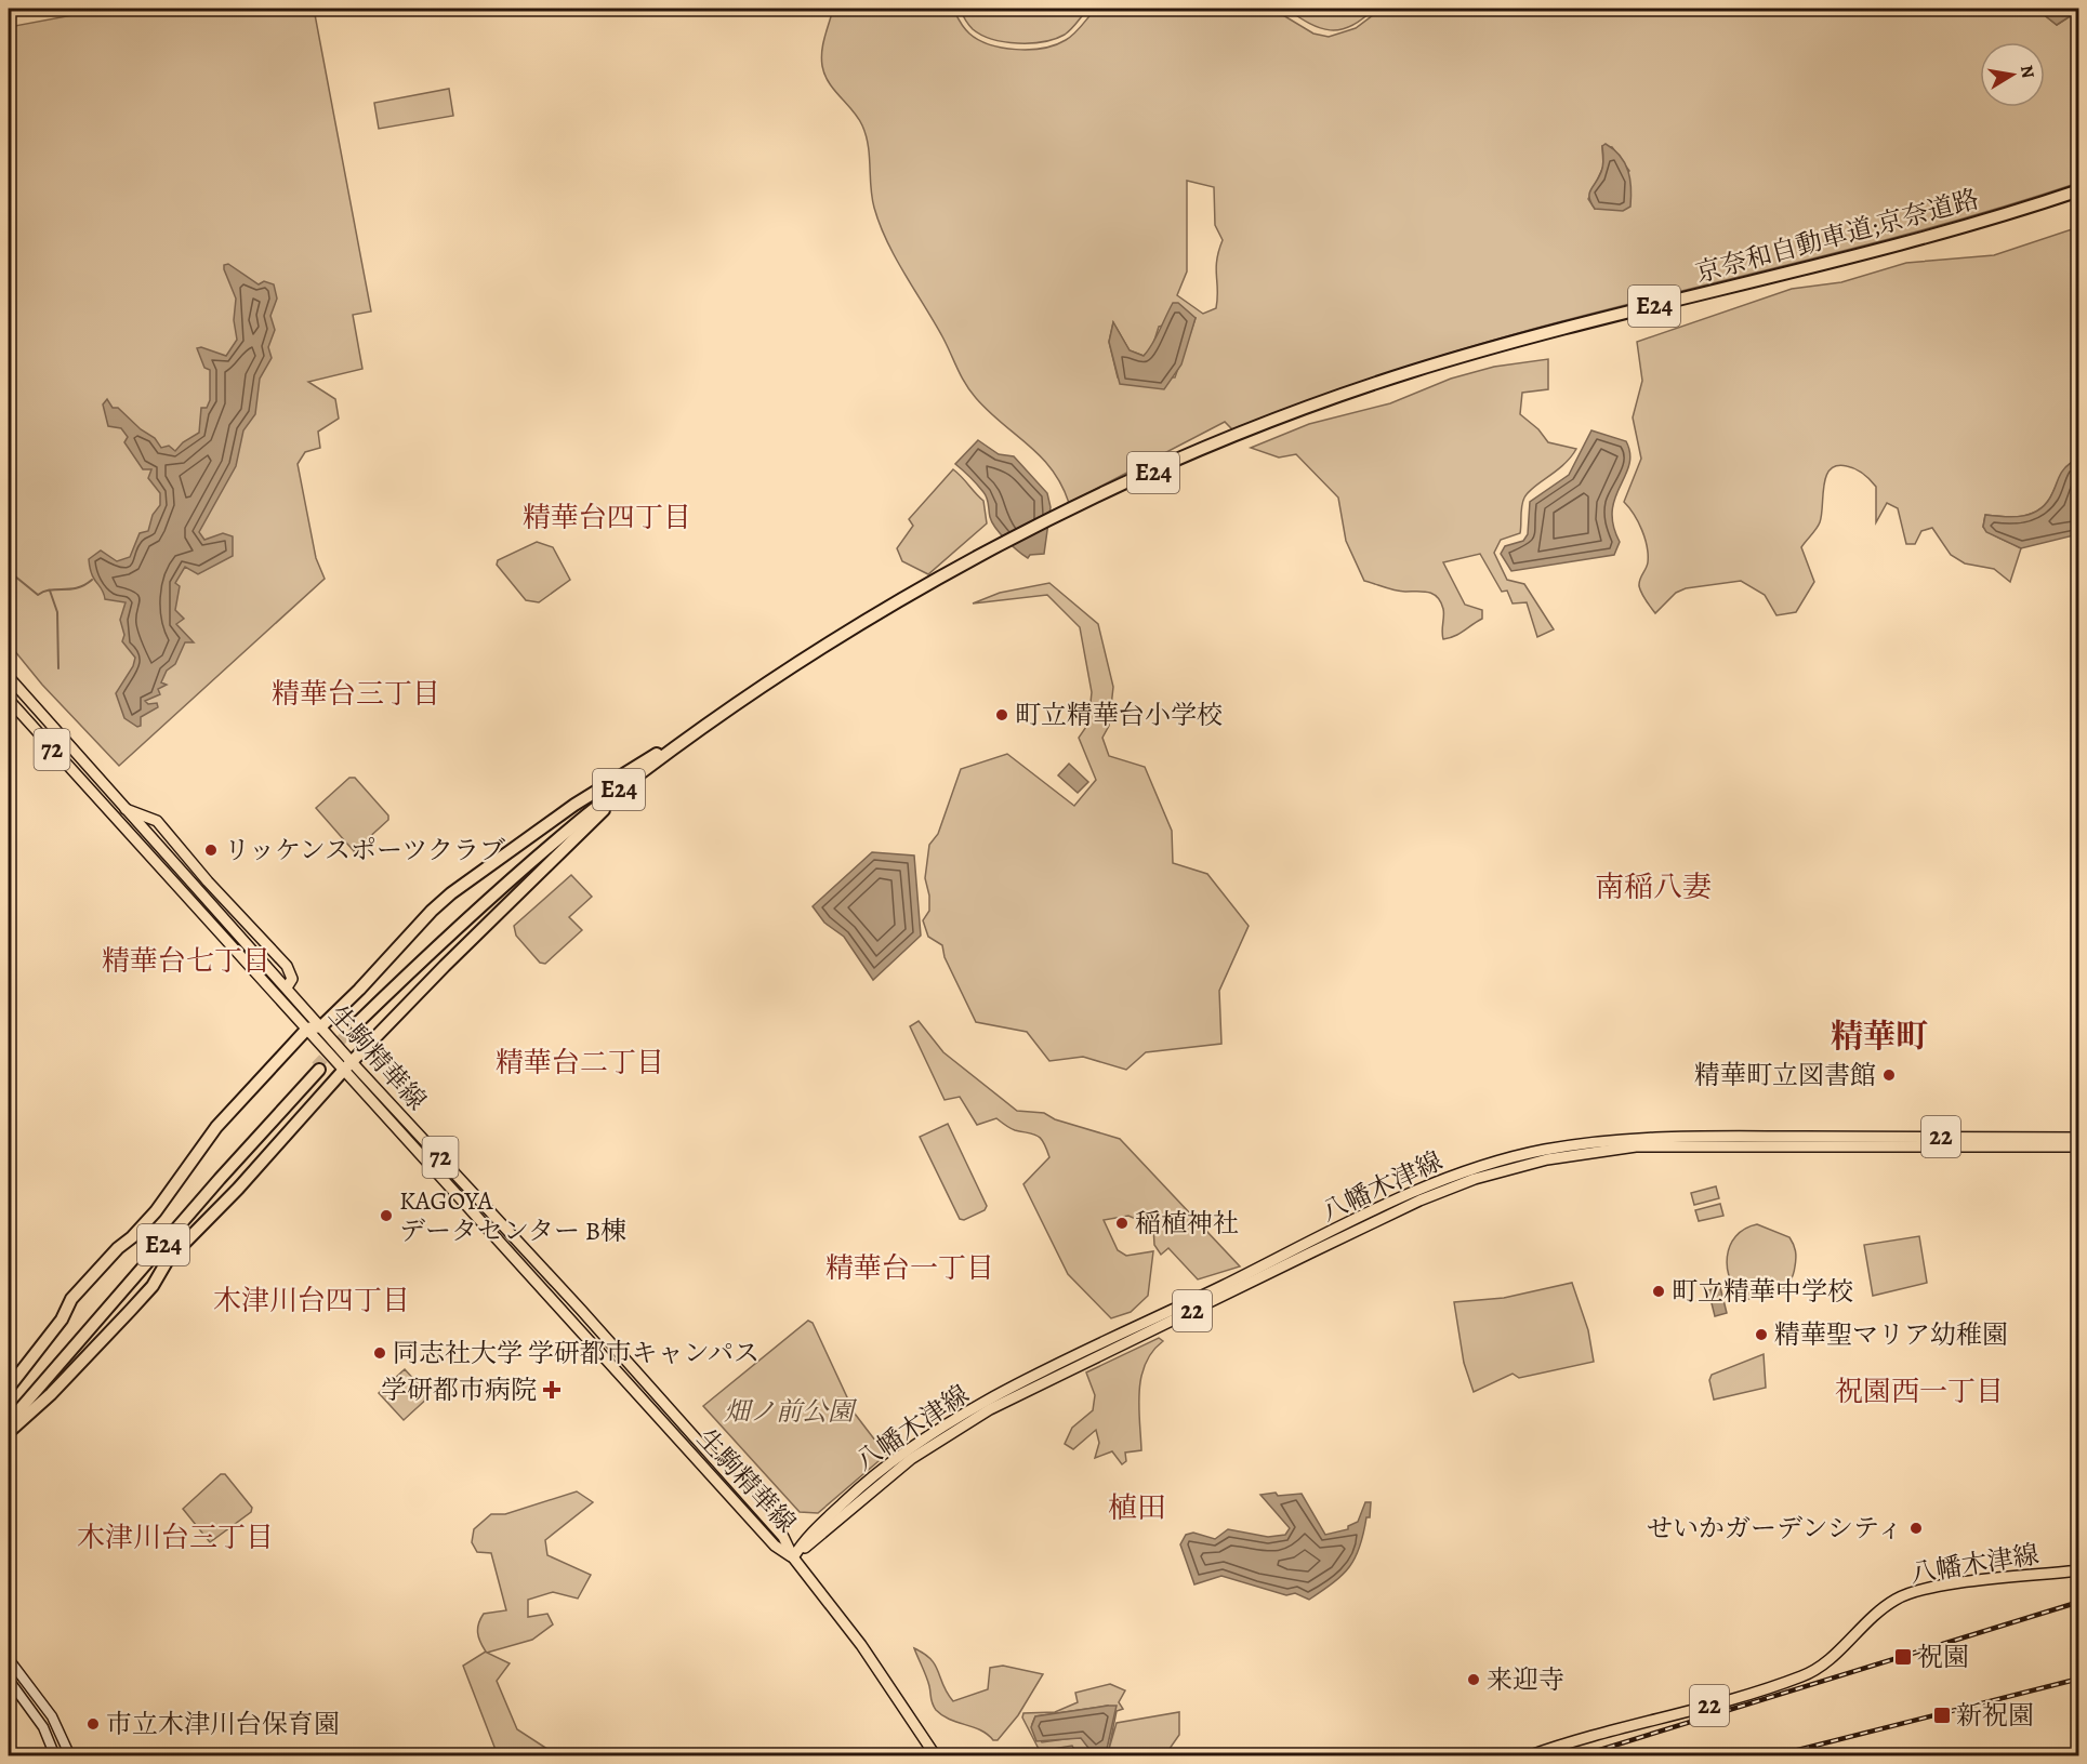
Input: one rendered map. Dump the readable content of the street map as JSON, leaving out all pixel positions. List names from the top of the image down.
{
  "streets": {
    "highway": ["京奈和自動車道;京奈道路", "E24"],
    "main road": [
      "72",
      "生駒精華線",
      "22",
      "八幡木津線"
    ]
  },
  "crossings": [
    ["生駒精華線", "八幡木津線"]
  ],
  "districts": [
    "精華台四丁目",
    "精華台三丁目",
    "南稲八妻",
    "精華台七丁目",
    "精華町",
    "精華台二丁目",
    "精華台一丁目",
    "木津川台四丁目",
    "祝園西一丁目",
    "植田",
    "木津川台三丁目"
  ],
  "parks": ["畑ノ前公園"],
  "places": {
    "other": [
      "町立精華台小学校",
      "リッケンスポーツクラブ",
      "精華町立図書館",
      "KAGOYA データセンター B棟",
      "稲植神社",
      "町立精華中学校",
      "精華聖マリア幼稚園",
      "同志社大学 学研都市キャンパス",
      "せいかガーデンシティ",
      "来迎寺",
      "市立木津川台保育園"
    ],
    "health": ["学研都市病院"],
    "transit": ["祝園", "新祝園"]
  },
  "north": "right"
}
